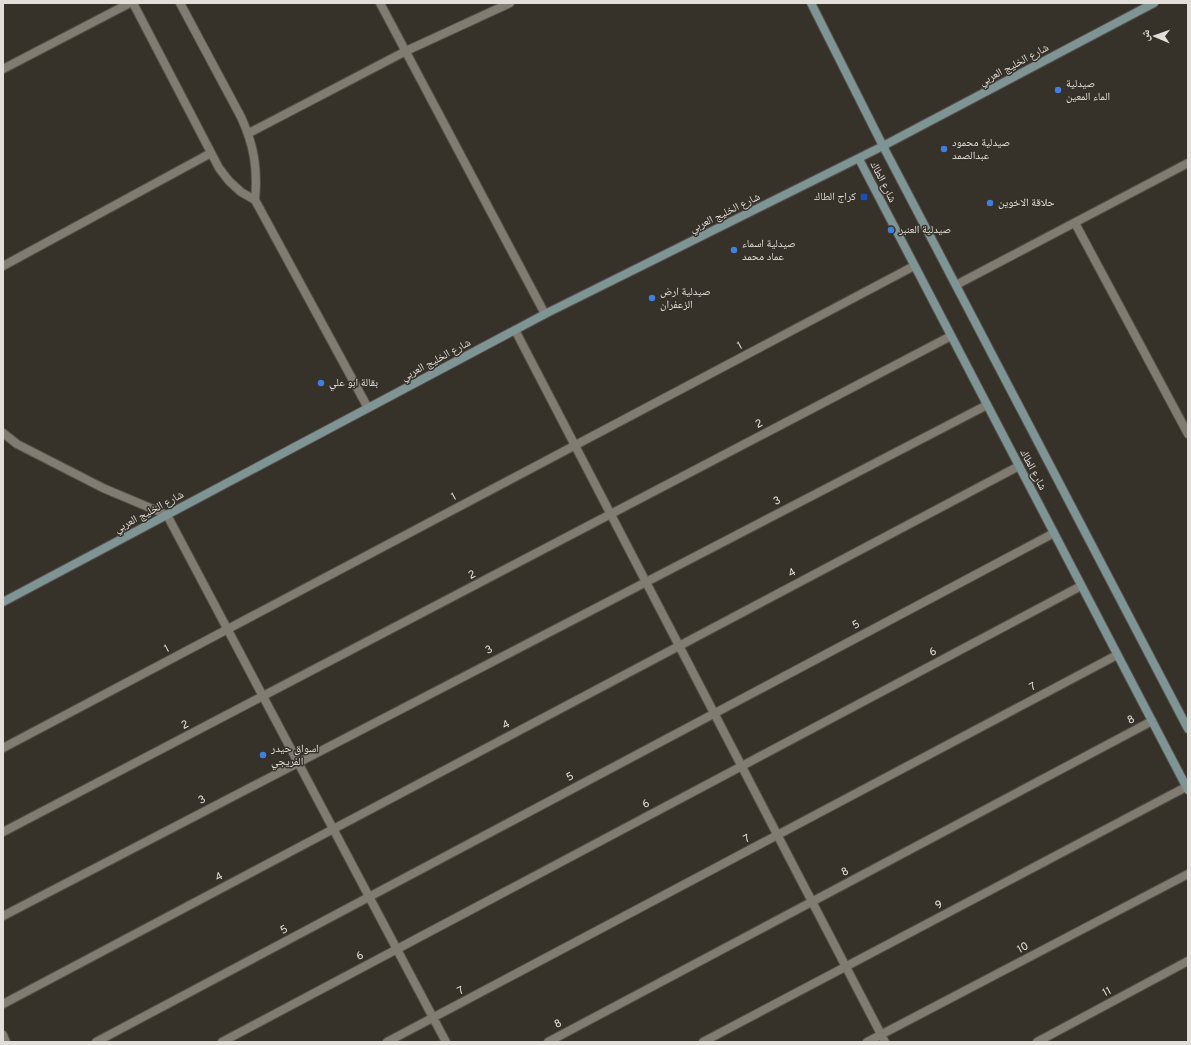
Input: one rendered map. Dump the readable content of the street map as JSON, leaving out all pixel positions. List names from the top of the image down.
{
  "streets": {
    "main road": ["شارع الخليج العربي", "شارع الطاك"],
    "street": [
      "1",
      "2",
      "3",
      "4",
      "5",
      "6",
      "7",
      "8",
      "9",
      "10",
      "11"
    ]
  },
  "crossings": [
    ["شارع الخليج العربي", "شارع الطاك"],
    ["شارع الطاك", "1"],
    ["شارع الطاك", "2"],
    ["شارع الطاك", "3"],
    ["شارع الطاك", "4"],
    ["شارع الطاك", "5"],
    ["شارع الطاك", "6"],
    ["شارع الطاك", "7"],
    ["شارع الطاك", "8"],
    ["شارع الطاك", "9"]
  ],
  "places": {
    "other": [
      "صيدلية الماء المعين",
      "صيدلية محمود عبدالصمد",
      "حلاقة الاخوين",
      "صيدلية العنبر",
      "صيدلية اسماء عماد محمد",
      "صيدلية ارض الزعفران",
      "بقالة ابو علي",
      "اسواق حيدر الفريجي"
    ],
    "transit": ["كراج الطاك"]
  },
  "north": "left"
}
